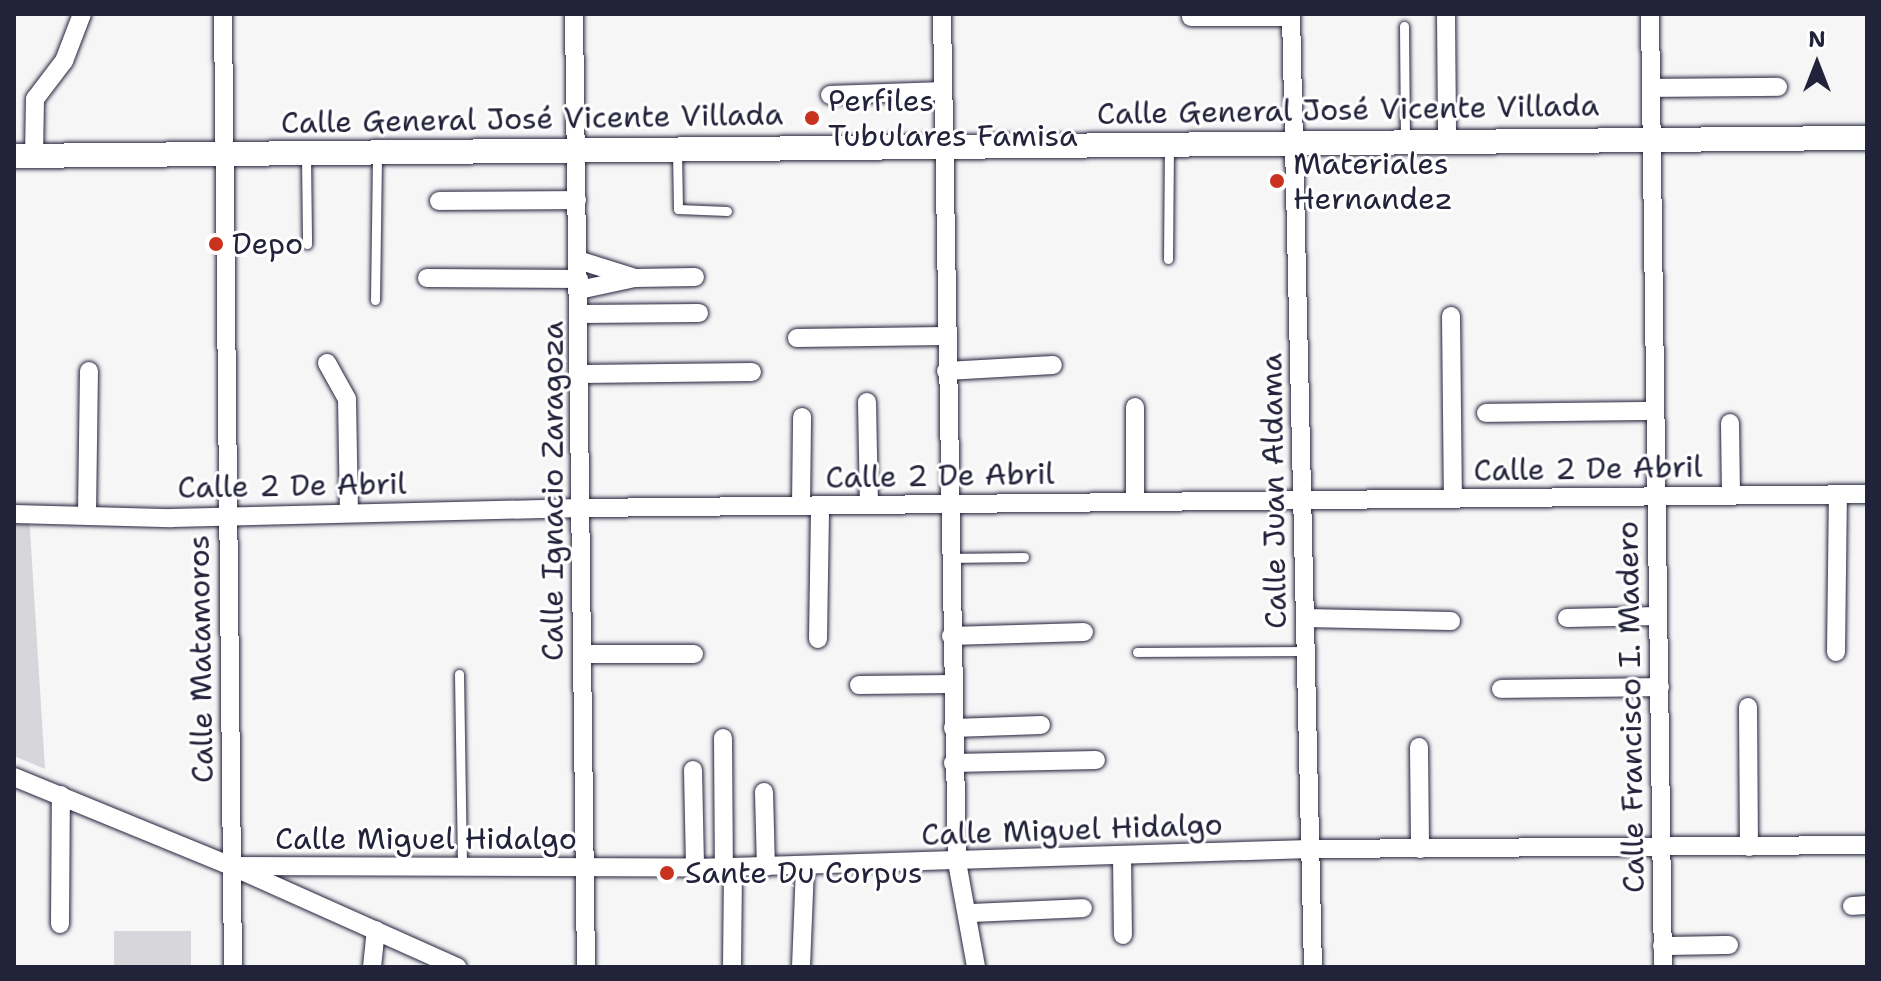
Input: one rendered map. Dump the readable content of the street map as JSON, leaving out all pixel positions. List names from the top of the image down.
{
  "streets": {
    "main road": ["Calle General José Vicente Villada"],
    "street": [
      "Calle 2 De Abril",
      "Calle Ignacio Zaragoza",
      "Calle Juan Aldama",
      "Calle Matamoros",
      "Calle Francisco I. Madero",
      "Calle Miguel Hidalgo"
    ]
  },
  "crossings": [
    ["Calle General José Vicente Villada", "Calle Ignacio Zaragoza"],
    ["Calle General José Vicente Villada", "Calle Juan Aldama"],
    ["Calle General José Vicente Villada", "Calle Matamoros"],
    ["Calle General José Vicente Villada", "Calle Francisco I. Madero"],
    ["Calle 2 De Abril", "Calle Ignacio Zaragoza"],
    ["Calle 2 De Abril", "Calle Juan Aldama"],
    ["Calle 2 De Abril", "Calle Matamoros"],
    ["Calle 2 De Abril", "Calle Francisco I. Madero"],
    ["Calle Ignacio Zaragoza", "Calle Miguel Hidalgo"],
    ["Calle Juan Aldama", "Calle Miguel Hidalgo"],
    ["Calle Matamoros", "Calle Miguel Hidalgo"],
    ["Calle Francisco I. Madero", "Calle Miguel Hidalgo"]
  ],
  "places": [
    "Perfiles Tubulares Famisa",
    "Materiales Hernandez",
    "Depo",
    "Sante Du Corpus"
  ],
  "north": "top"
}
